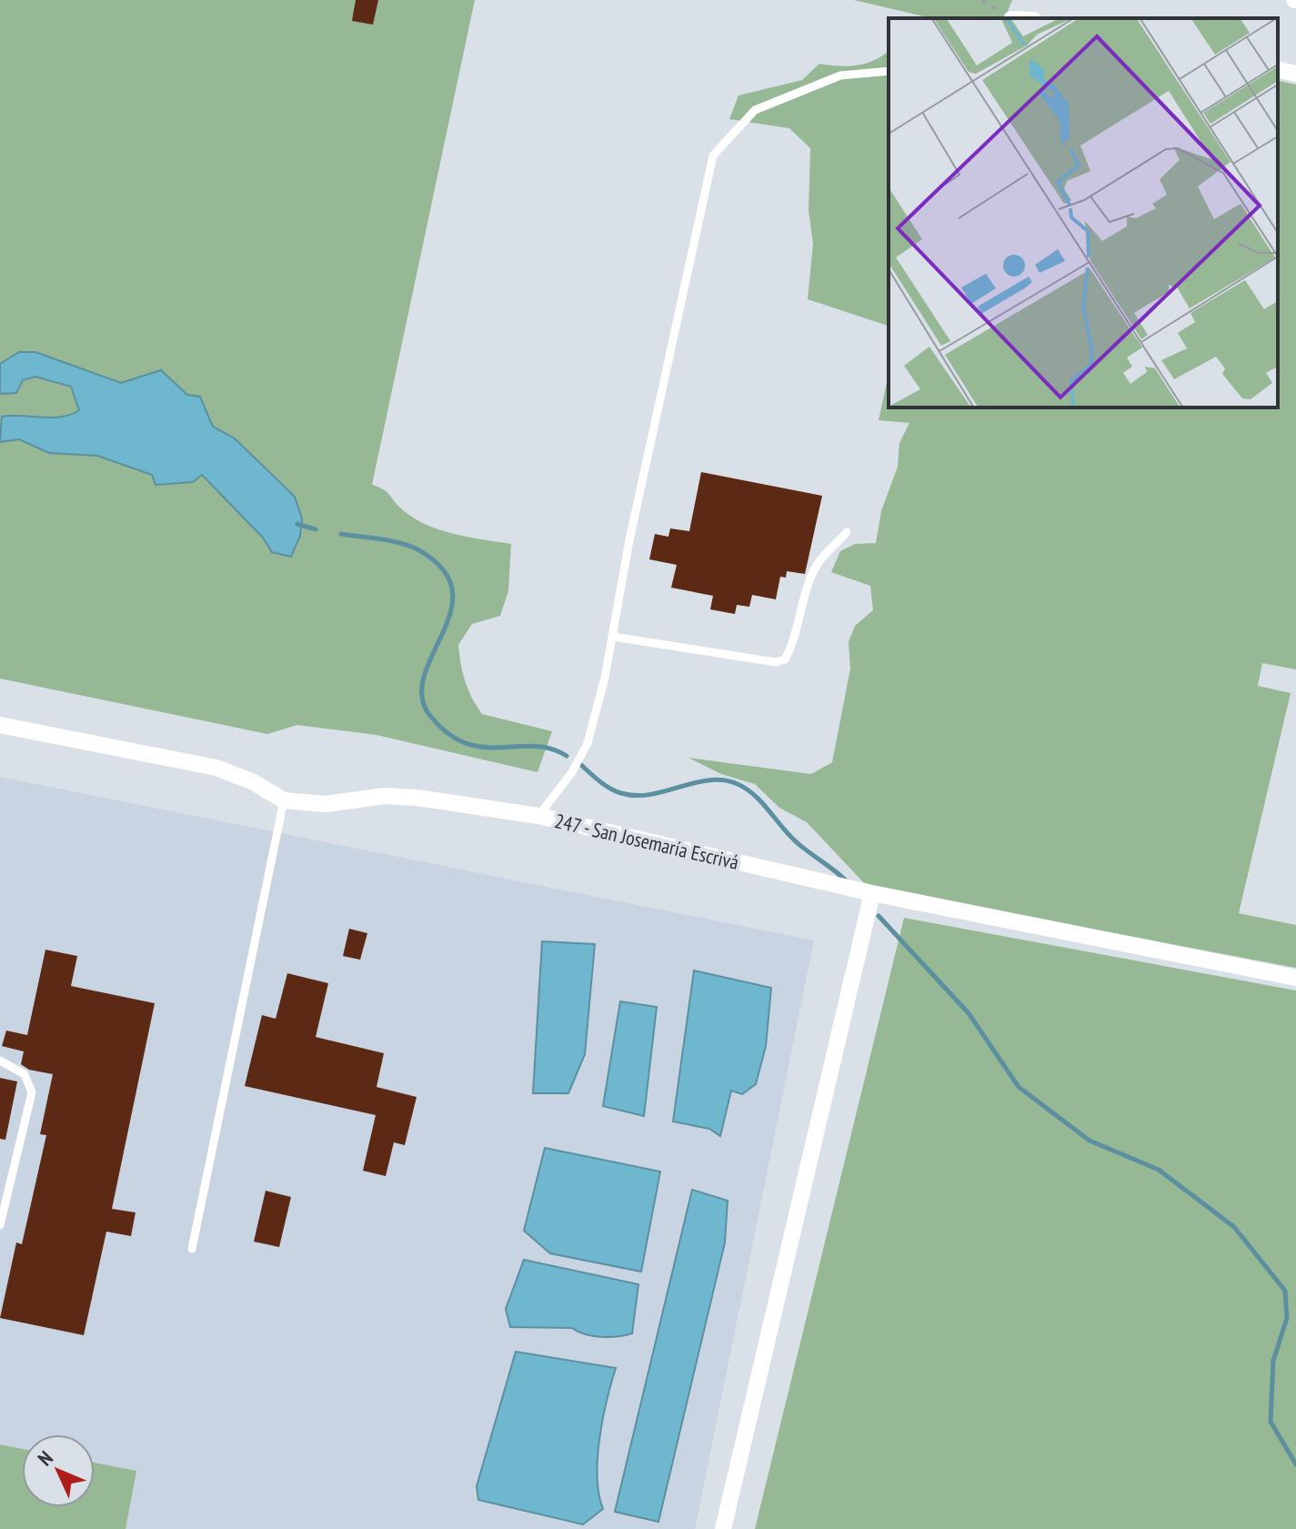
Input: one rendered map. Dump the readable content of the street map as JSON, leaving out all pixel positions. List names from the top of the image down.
{
  "streets": {
    "street": ["247 - San Josemaría Escrivá"]
  },
  "north": "top left"
}
